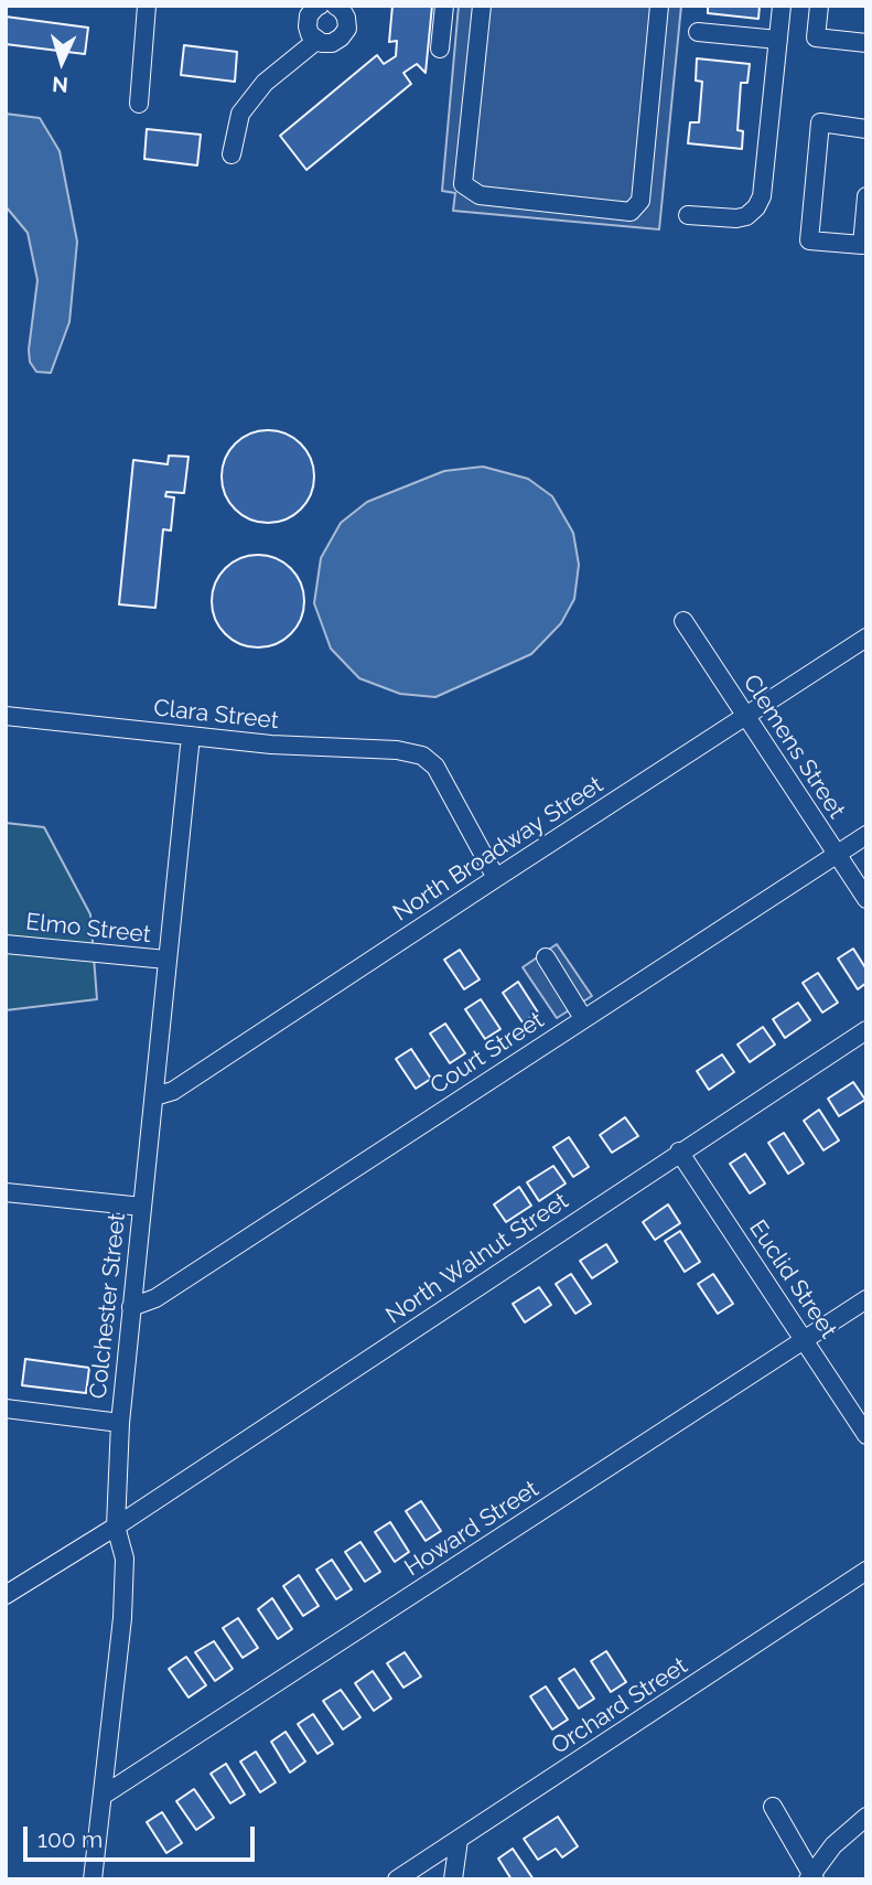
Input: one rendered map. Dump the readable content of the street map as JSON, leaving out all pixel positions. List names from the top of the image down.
{
  "streets": {
    "street": [
      "Clara Street",
      "Clemens Street",
      "North Broadway Street",
      "Elmo Street",
      "Court Street",
      "North Walnut Street",
      "Euclid Street",
      "Colchester Street",
      "Howard Street",
      "Orchard Street"
    ]
  },
  "crossings": [
    ["Clara Street", "North Broadway Street"],
    ["Clara Street", "Colchester Street"],
    ["Clemens Street", "North Broadway Street"],
    ["Clemens Street", "Court Street"],
    ["North Broadway Street", "Colchester Street"],
    ["Elmo Street", "Colchester Street"],
    ["Court Street", "Colchester Street"],
    ["North Walnut Street", "Euclid Street"],
    ["North Walnut Street", "Colchester Street"],
    ["Euclid Street", "Howard Street"],
    ["Colchester Street", "Howard Street"]
  ],
  "scale_bar": "100 m",
  "north": "bottom"
}
